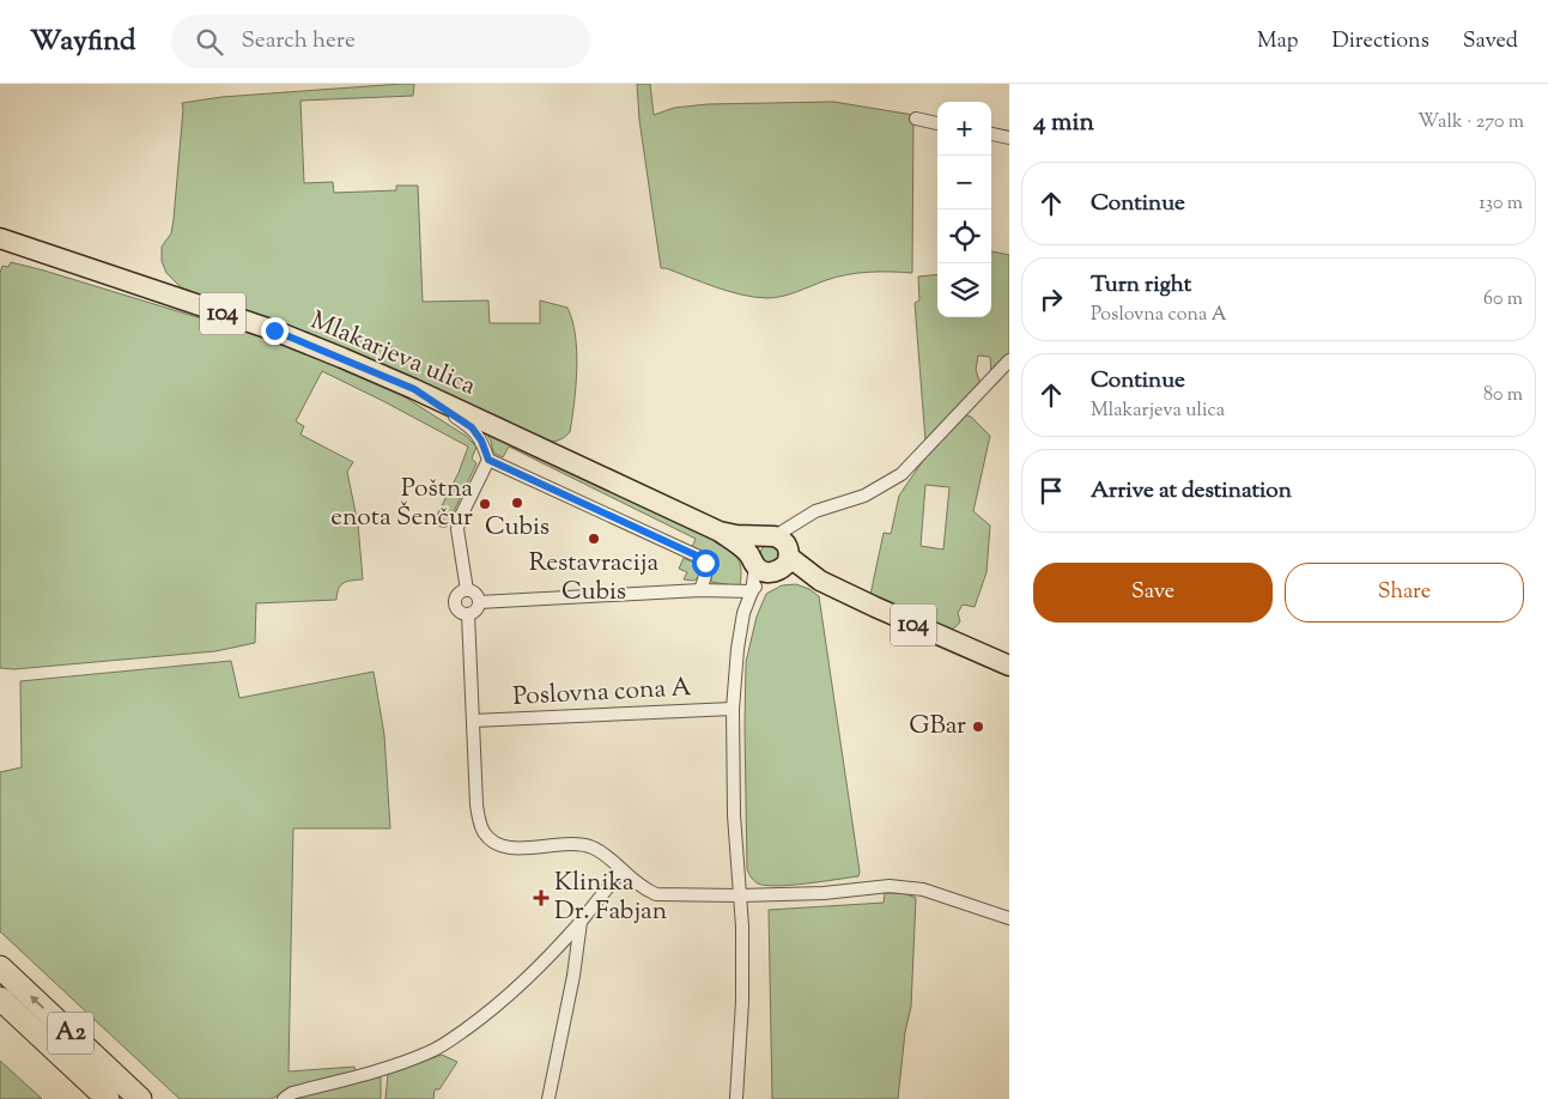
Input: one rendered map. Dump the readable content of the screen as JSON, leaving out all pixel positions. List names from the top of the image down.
{
  "streets": {
    "highway": ["A2"],
    "main road": ["104", "Mlakarjeva ulica"],
    "street": ["Poslovna cona A"]
  },
  "crossings": [
    ["104", "Mlakarjeva ulica"]
  ],
  "places": {
    "other": [
      "Cubis",
      "Poštna enota Šenčur",
      "Restavracija Cubis",
      "GBar"
    ],
    "health": ["Klinika Dr. Fabjan"]
  },
  "page": {
    "header": "Wayfind",
    "search": "Search here",
    "nav": ["Map", "Directions", "Saved"],
    "heading": ["4 min", "Walk · 270 m"],
    "map_buttons": ["+", "−"],
    "list": [
      ["Continue", "130 m"],
      ["Turn right", "Poslovna cona A", "60 m"],
      ["Continue", "Mlakarjeva ulica", "80 m"],
      "Arrive at destination"
    ],
    "buttons": ["Save", "Share"]
  }
}
